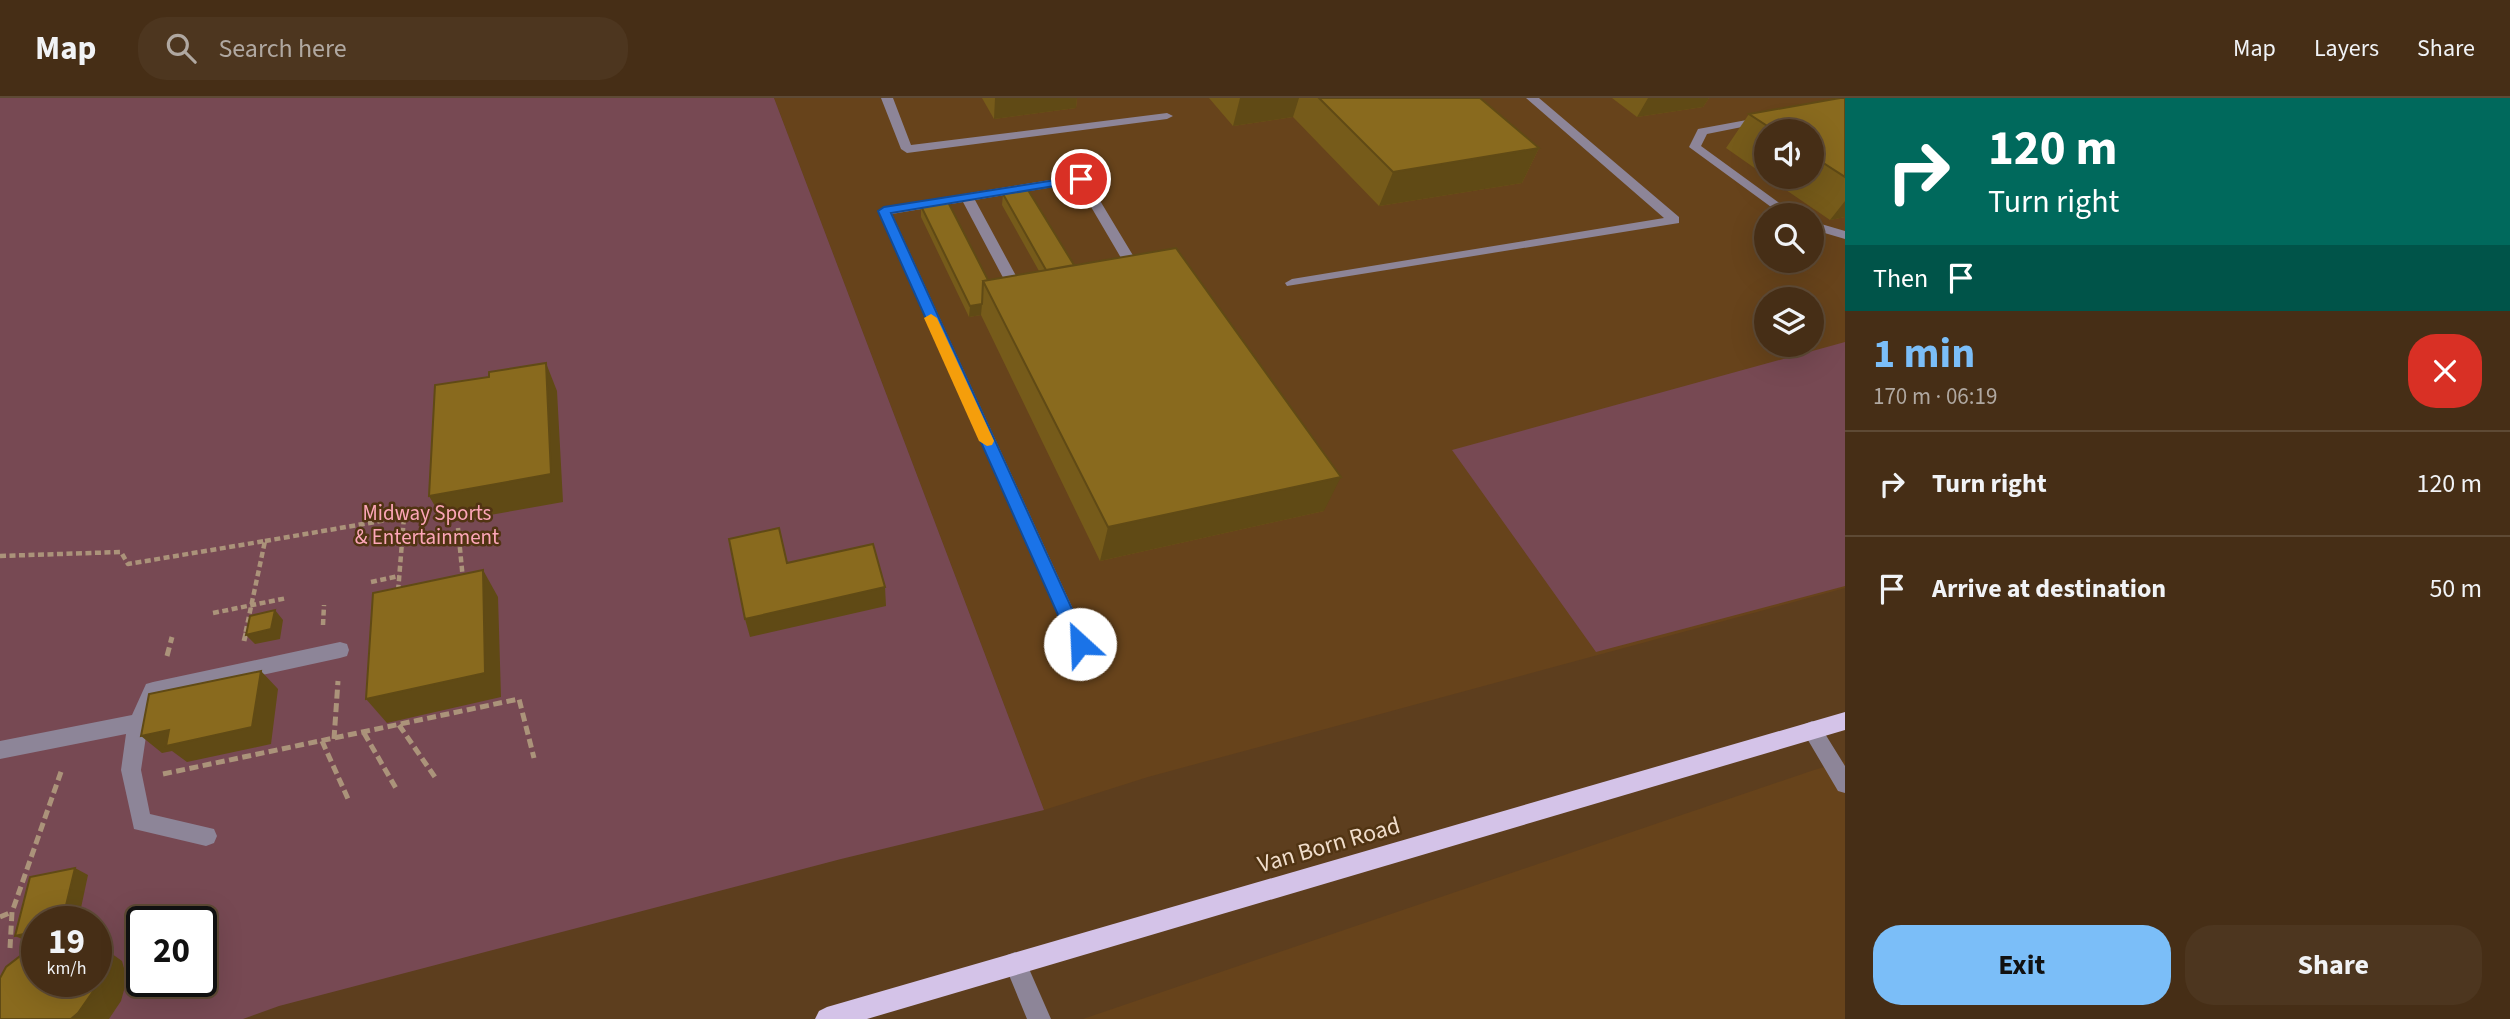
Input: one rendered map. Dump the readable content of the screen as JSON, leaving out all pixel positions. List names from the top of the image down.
{
  "streets": {
    "main road": ["Van Born Road"]
  },
  "parks": ["Midway Sports & Entertainment"],
  "page": {
    "header": "Map",
    "search": "Search here",
    "nav": ["Map", "Layers", "Share"],
    "turn": ["120 m", "Turn right"],
    "then": "Then",
    "heading": ["1 min", "170 m · 06:19"],
    "list": [
      {
        "name": "Turn right",
        "value": "120 m"
      },
      {
        "name": "Arrive at destination",
        "value": "50 m"
      }
    ],
    "speed": "19 km/h",
    "limit": "20",
    "buttons": ["Exit", "Share"]
  }
}
